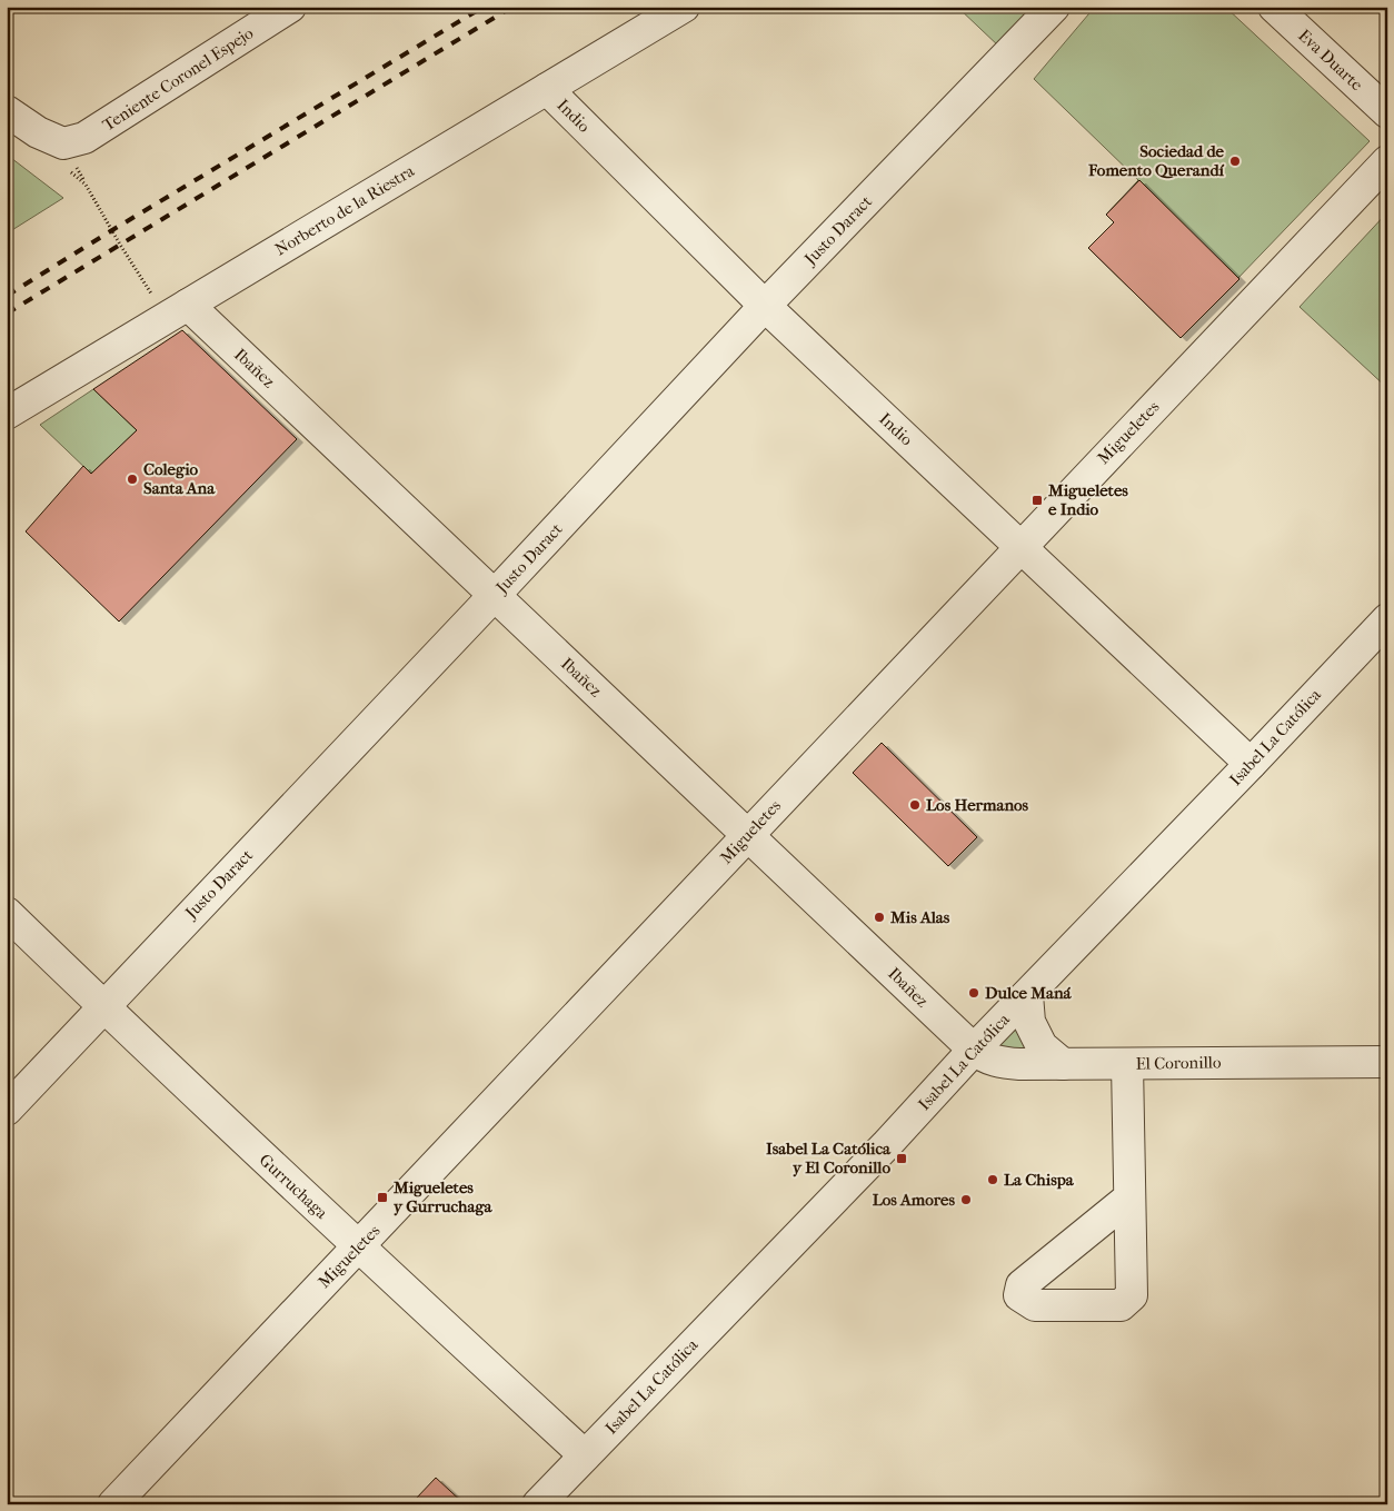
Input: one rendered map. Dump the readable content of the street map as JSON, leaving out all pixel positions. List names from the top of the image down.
{
  "streets": {
    "street": [
      "Eva Duarte",
      "Teniente Coronel Espejo",
      "Indio",
      "Norberto de la Riestra",
      "Justo Daract",
      "Ibañez",
      "Migueletes",
      "Isabel La Católica",
      "El Coronillo",
      "Gurruchaga"
    ]
  },
  "crossings": [
    ["Indio", "Norberto de la Riestra"],
    ["Indio", "Justo Daract"],
    ["Indio", "Migueletes"],
    ["Indio", "Isabel La Católica"],
    ["Norberto de la Riestra", "Ibañez"],
    ["Justo Daract", "Ibañez"],
    ["Justo Daract", "Gurruchaga"],
    ["Ibañez", "Migueletes"],
    ["Ibañez", "Isabel La Católica"],
    ["Ibañez", "El Coronillo"],
    ["Migueletes", "Gurruchaga"],
    ["Isabel La Católica", "El Coronillo"],
    ["Isabel La Católica", "Gurruchaga"]
  ],
  "places": {
    "other": [
      "Sociedad de Fomento Querandí",
      "Colegio Santa Ana",
      "Los Hermanos",
      "Mis Alas",
      "Dulce Maná",
      "La Chispa",
      "Los Amores"
    ],
    "transit": ["Migueletes e Indio", "Isabel La Católica y El Coronillo", "Migueletes y Gurruchaga"]
  }
}
